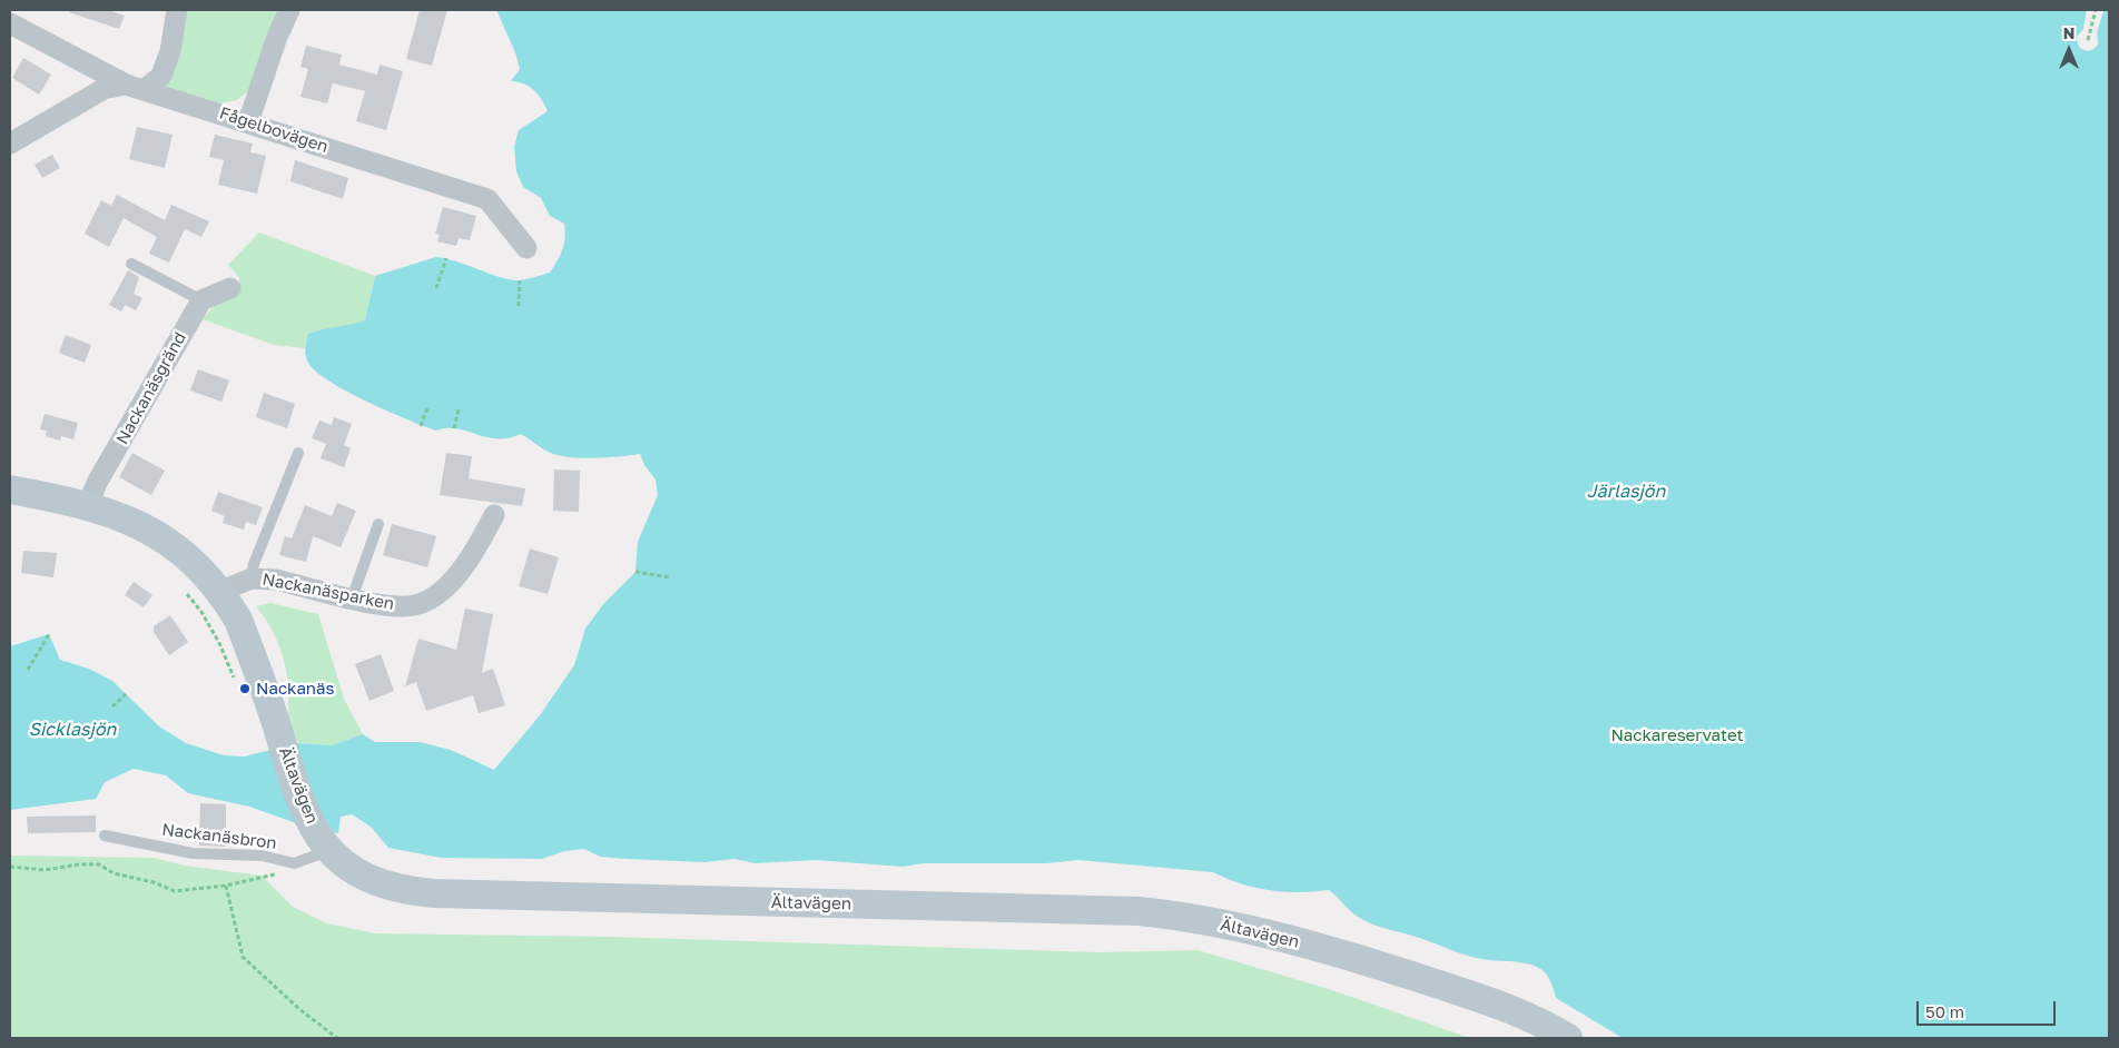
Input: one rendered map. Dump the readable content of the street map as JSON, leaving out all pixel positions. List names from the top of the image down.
{
  "streets": {
    "main road": ["Ältavägen"],
    "street": ["Fågelbovägen", "Nackanäsgränd", "Nackanäsparken"],
    "lane": ["Nackanäsbron"]
  },
  "crossings": [
    ["Nackanäsgränd", "Ältavägen"],
    ["Nackanäsparken", "Ältavägen"],
    ["Ältavägen", "Nackanäsbron"]
  ],
  "water": ["Järlasjön", "Sicklasjön"],
  "parks": ["Nackareservatet"],
  "places": ["Nackanäs"],
  "scale_bar": "50 m",
  "north": "top"
}
